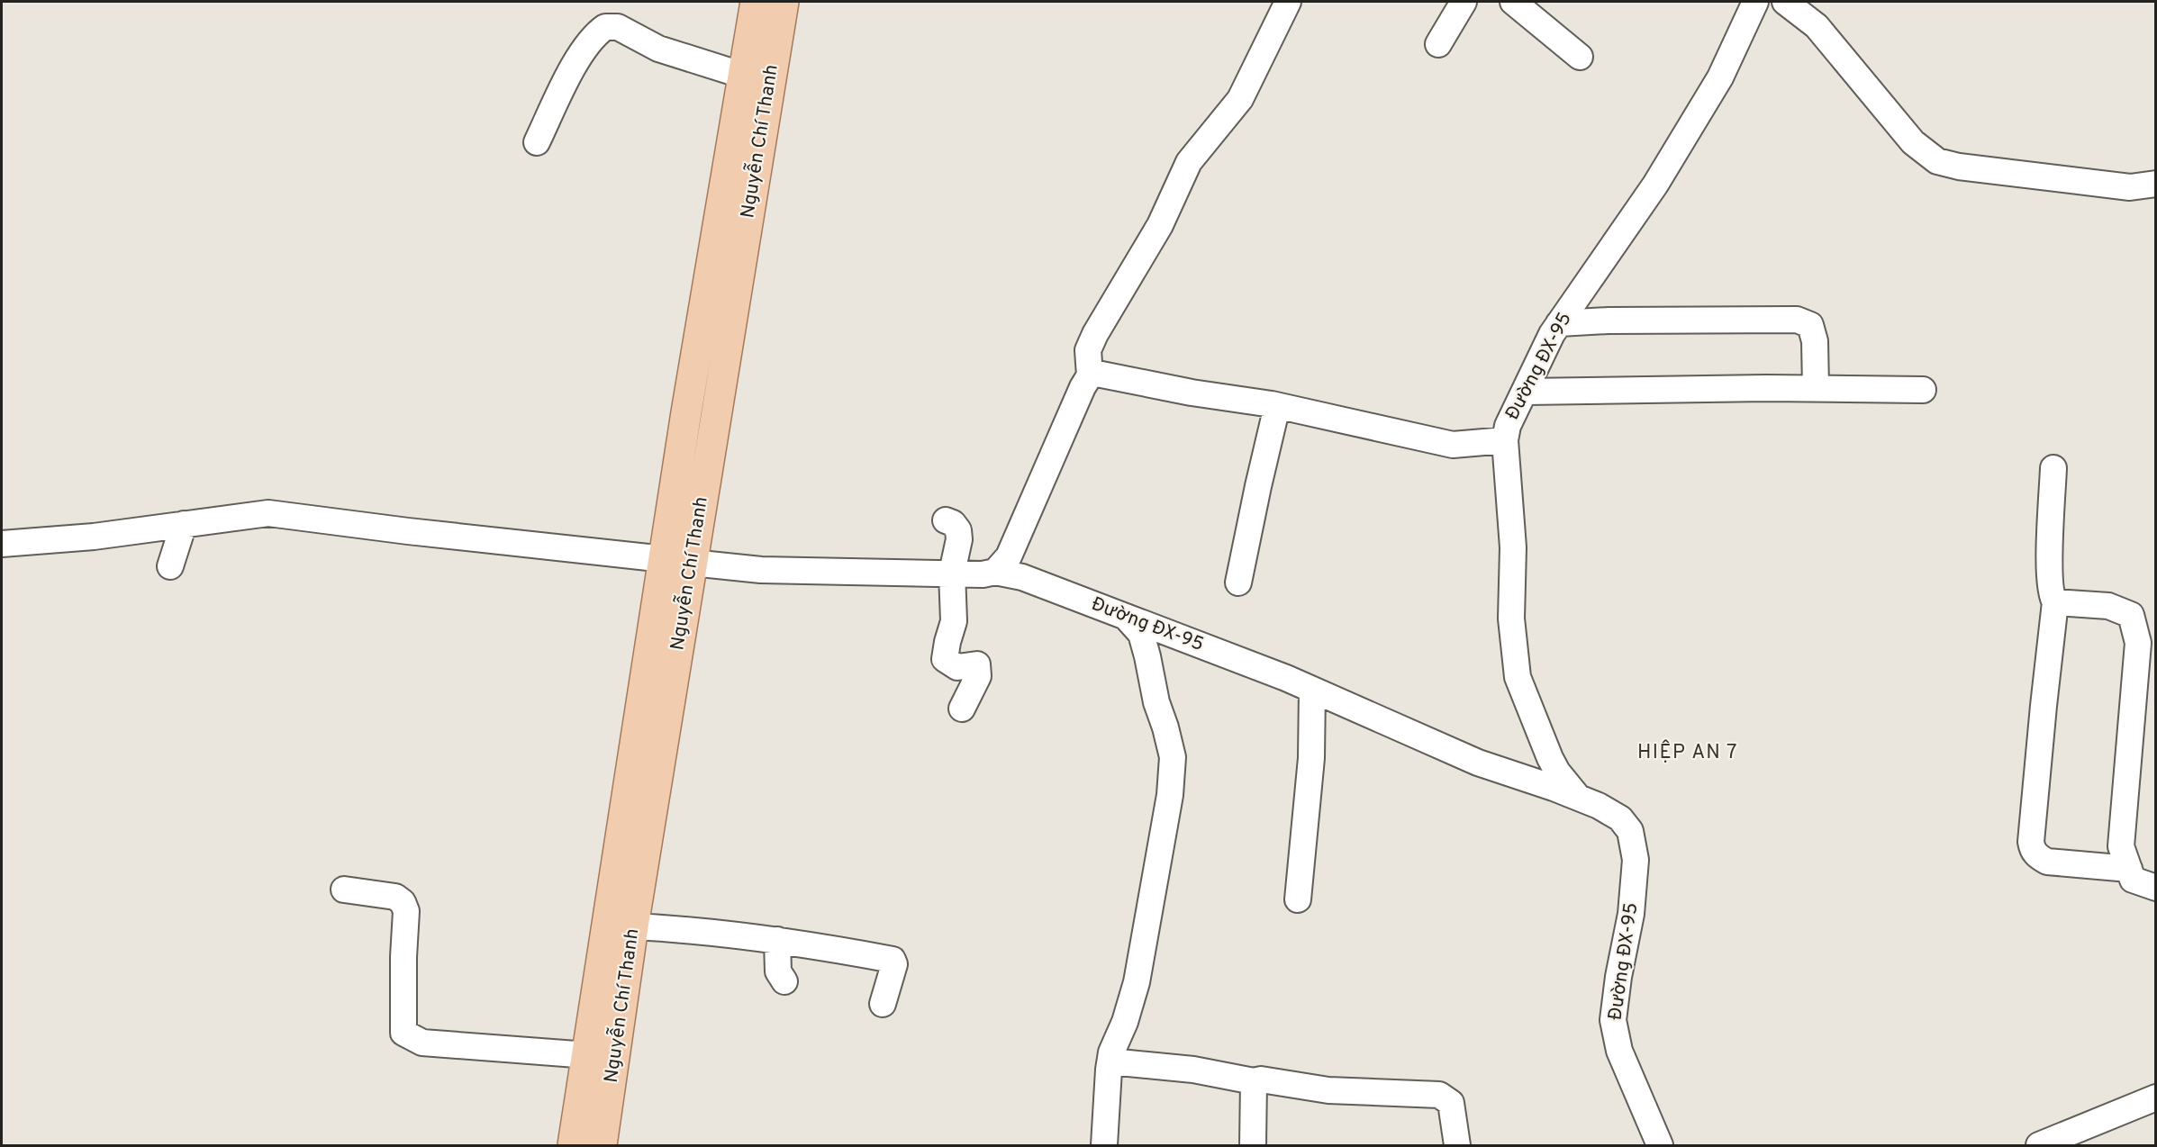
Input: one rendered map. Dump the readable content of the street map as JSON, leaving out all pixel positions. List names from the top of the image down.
{
  "streets": {
    "main road": ["Nguyễn Chí Thanh"],
    "street": ["Đường ĐX-95"]
  },
  "crossings": [
    ["Nguyễn Chí Thanh", "Đường ĐX-95"]
  ],
  "districts": ["HIỆP AN 7"]
}
